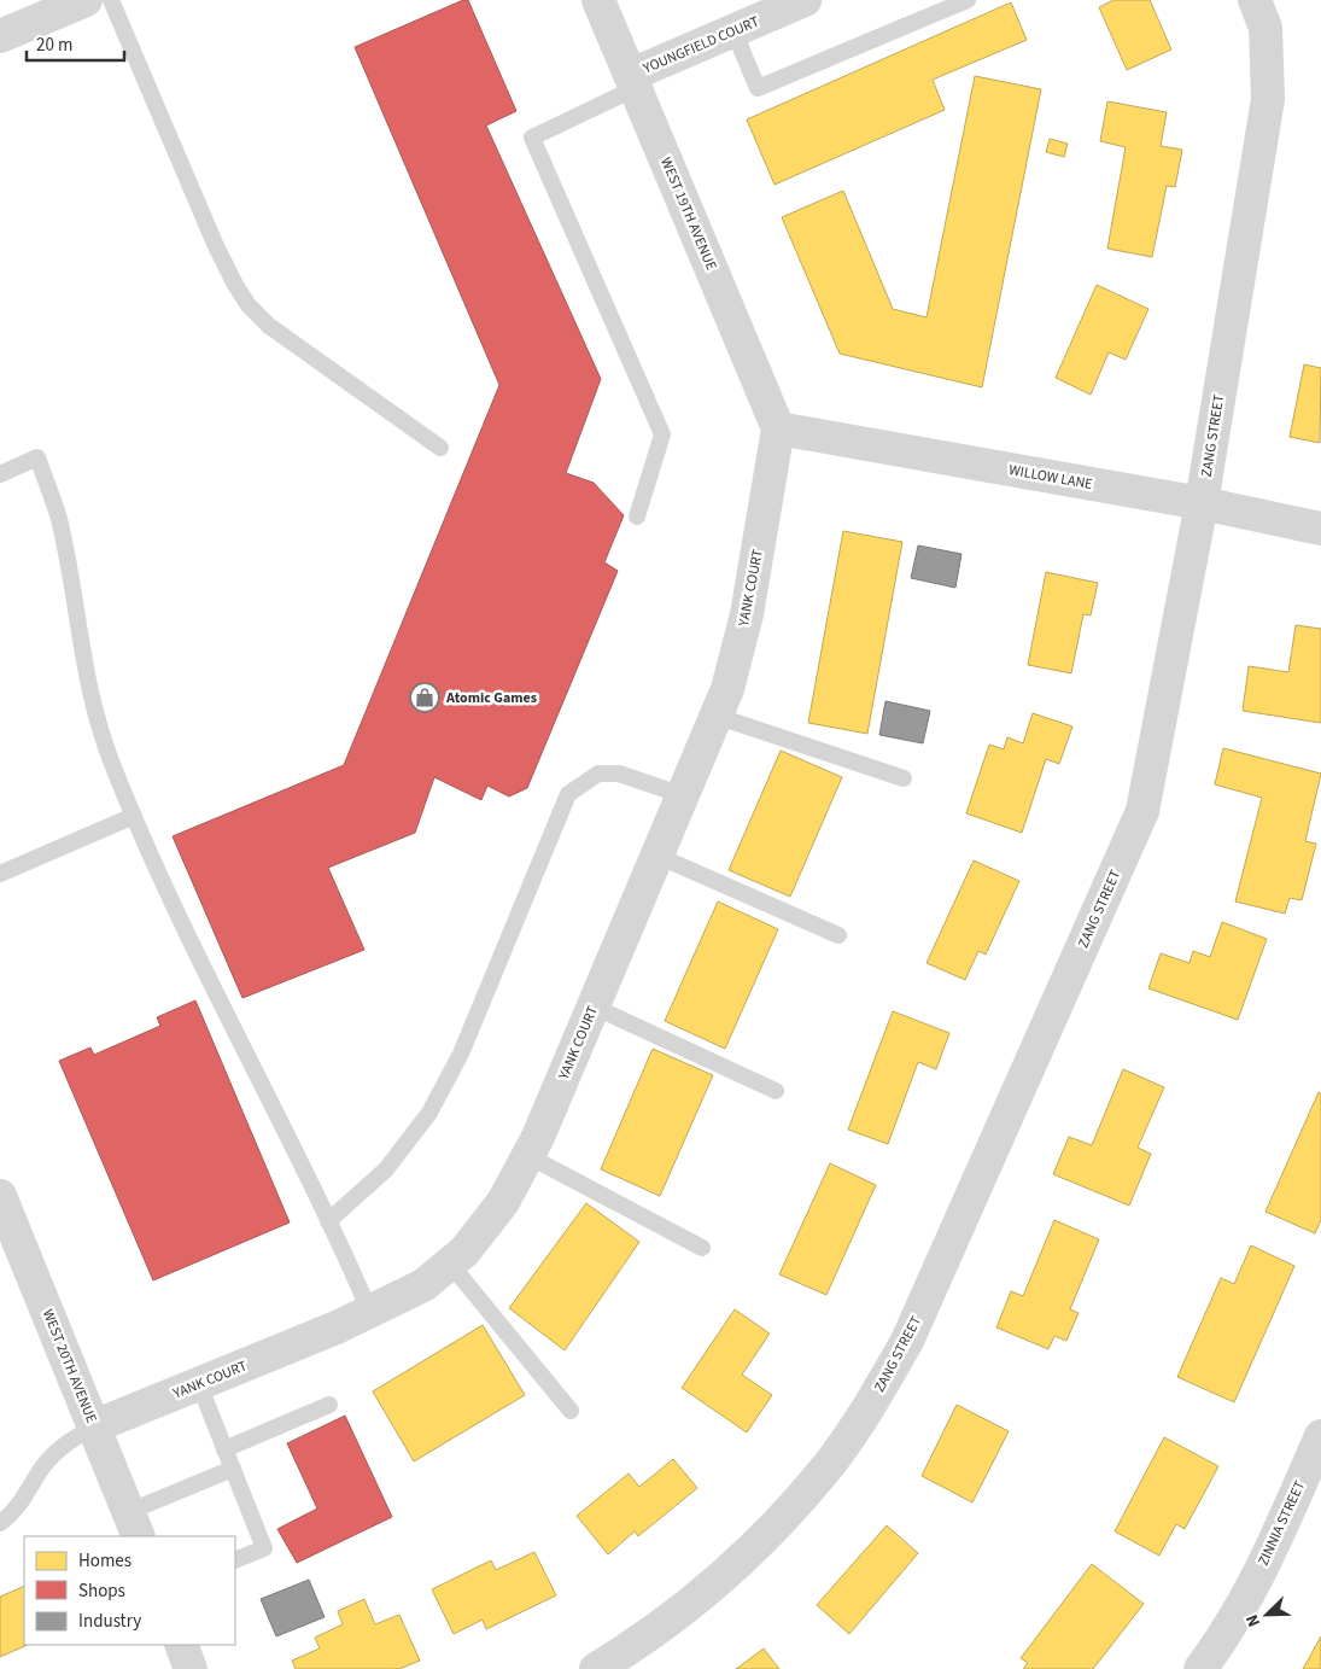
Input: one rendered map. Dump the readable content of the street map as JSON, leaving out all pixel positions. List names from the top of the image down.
{
  "streets": {
    "street": [
      "YOUNGFIELD COURT",
      "WEST 19TH AVENUE",
      "ZANG STREET",
      "WILLOW LANE",
      "YANK COURT",
      "WEST 20TH AVENUE",
      "ZINNIA STREET"
    ]
  },
  "crossings": [
    ["YOUNGFIELD COURT", "WEST 19TH AVENUE"],
    ["WEST 19TH AVENUE", "WILLOW LANE"],
    ["WEST 19TH AVENUE", "YANK COURT"],
    ["ZANG STREET", "WILLOW LANE"],
    ["WILLOW LANE", "YANK COURT"],
    ["YANK COURT", "WEST 20TH AVENUE"]
  ],
  "places": {
    "shop": ["Atomic Games"]
  },
  "legend": ["Homes", "Shops", "Industry"],
  "scale_bar": "20 m",
  "north": "bottom left"
}
